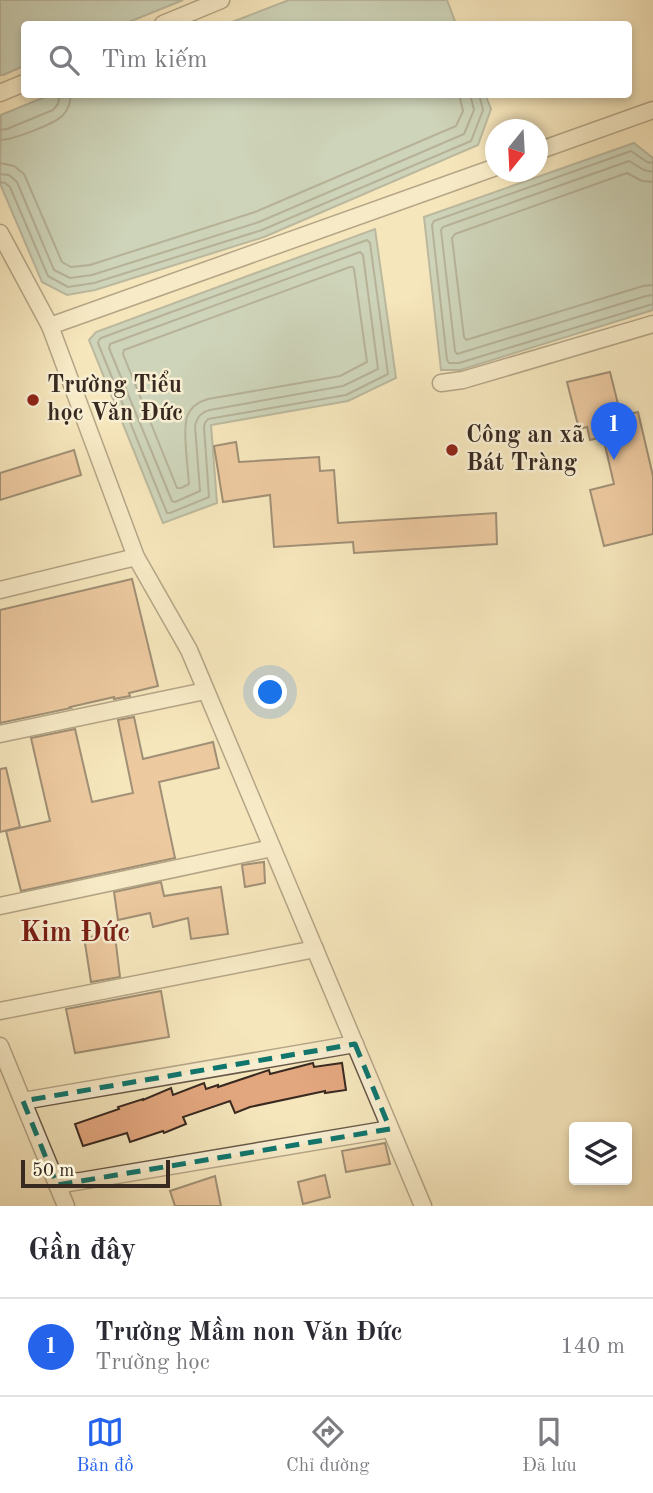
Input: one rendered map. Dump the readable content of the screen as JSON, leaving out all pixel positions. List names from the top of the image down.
{
  "districts": ["Kim Đức"],
  "places": ["Trường Tiểu học Văn Đức", "Công an xã Bát Tràng"],
  "scale_bar": "50 m",
  "north": "bottom",
  "page": {
    "search": "Tìm kiếm",
    "pins": "1",
    "scale": "50 m",
    "heading": "Gần đây",
    "list": [
      {
        "mark": "1",
        "name": "Trường Mầm non Văn Đức",
        "note": "Trường học",
        "value": "140 m"
      }
    ],
    "nav": ["Bản đồ", "Chỉ đường", "Đã lưu"]
  }
}
